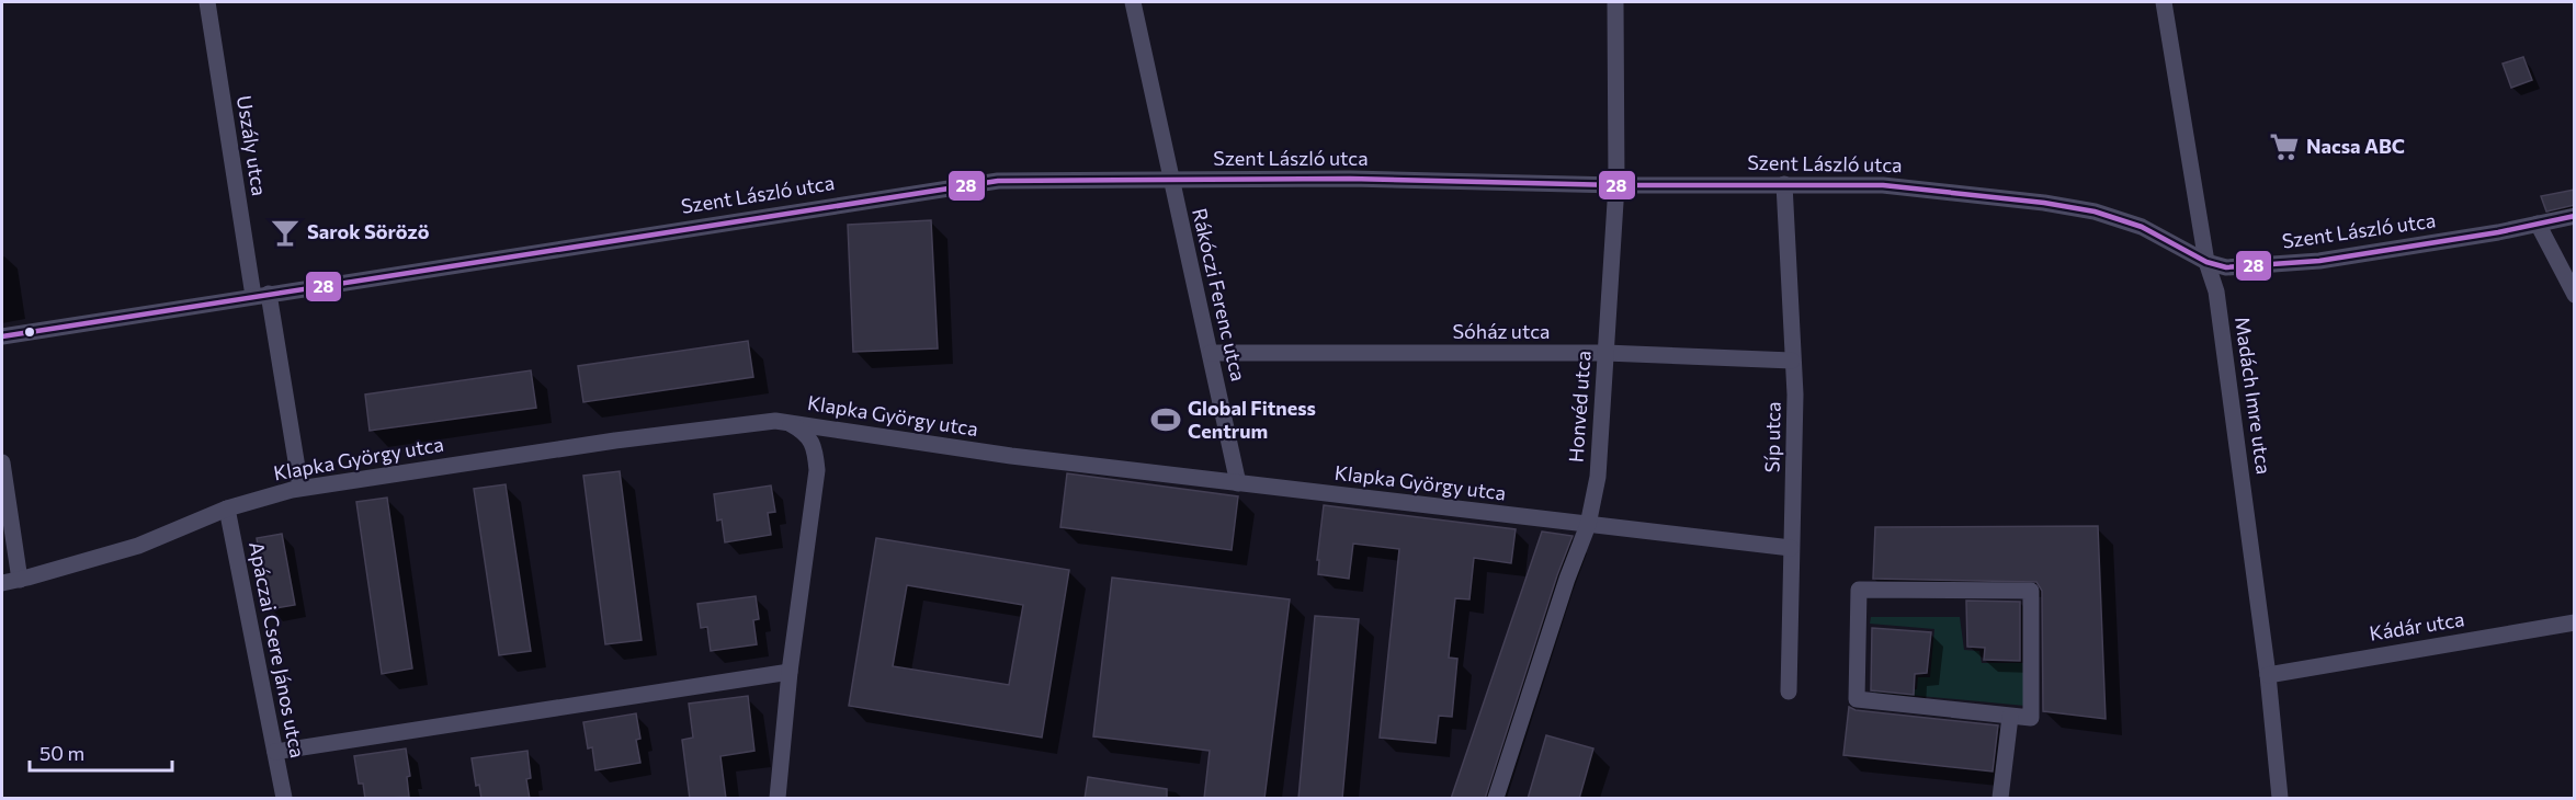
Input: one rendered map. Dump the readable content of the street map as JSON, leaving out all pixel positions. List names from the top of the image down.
{
  "streets": {
    "street": [
      "Uszály utca",
      "Szent László utca",
      "Rákóczi Ferenc utca",
      "Sóház utca",
      "Madách Imre utca",
      "Honvéd utca",
      "Klapka György utca",
      "Síp utca",
      "Kádár utca",
      "Apáczai Csere János utca"
    ]
  },
  "crossings": [
    ["Uszály utca", "Szent László utca"],
    ["Szent László utca", "Rákóczi Ferenc utca"],
    ["Szent László utca", "Madách Imre utca"],
    ["Szent László utca", "Honvéd utca"],
    ["Szent László utca", "Síp utca"],
    ["Rákóczi Ferenc utca", "Sóház utca"],
    ["Rákóczi Ferenc utca", "Klapka György utca"],
    ["Sóház utca", "Honvéd utca"],
    ["Sóház utca", "Síp utca"],
    ["Madách Imre utca", "Kádár utca"],
    ["Honvéd utca", "Klapka György utca"],
    ["Klapka György utca", "Síp utca"],
    ["Klapka György utca", "Apáczai Csere János utca"]
  ],
  "places": {
    "supermarket": ["Nacsa ABC"],
    "bar": ["Sarok Sörözö"],
    "sports": ["Global Fitness Centrum"]
  },
  "lines": ["transit line 28"],
  "scale_bar": "50 m"
}
